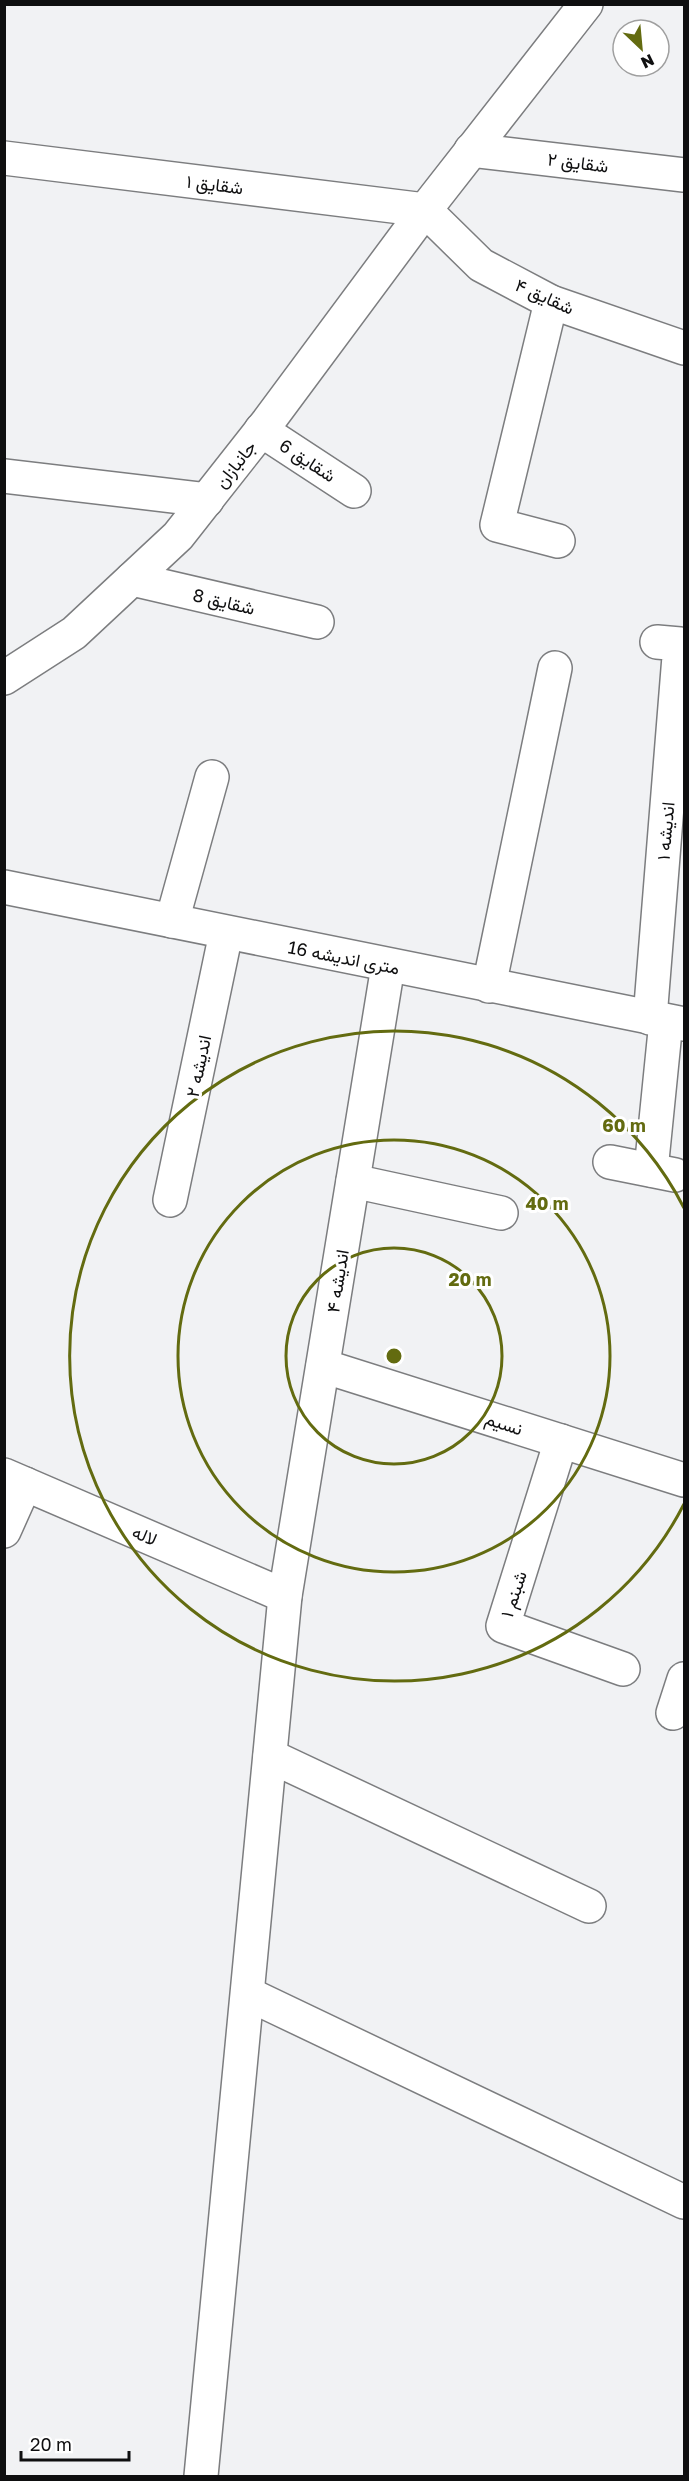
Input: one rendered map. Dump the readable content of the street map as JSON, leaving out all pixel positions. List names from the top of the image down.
{
  "streets": {
    "street": [
      "شقایق ۲",
      "شقایق ۱",
      "شقایق ۴",
      "شقایق 6",
      "جانبازان",
      "شقایق 8",
      "اندیشه ۱",
      "16 متری اندیشه",
      "اندیشه ۲",
      "اندیشه ۴",
      "نسیم",
      "لاله",
      "شبنم ۱"
    ]
  },
  "crossings": [
    ["شقایق ۲", "جانبازان"],
    ["شقایق ۱", "شقایق ۴"],
    ["شقایق ۱", "جانبازان"],
    ["شقایق ۴", "جانبازان"],
    ["شقایق 6", "جانبازان"],
    ["جانبازان", "شقایق 8"],
    ["اندیشه ۱", "16 متری اندیشه"],
    ["16 متری اندیشه", "اندیشه ۲"],
    ["16 متری اندیشه", "اندیشه ۴"],
    ["اندیشه ۴", "نسیم"],
    ["اندیشه ۴", "لاله"],
    ["نسیم", "شبنم ۱"]
  ],
  "scale_bar": "20 m",
  "north": "bottom right",
  "rings": ["60 m", "40 m", "20 m"]
}
